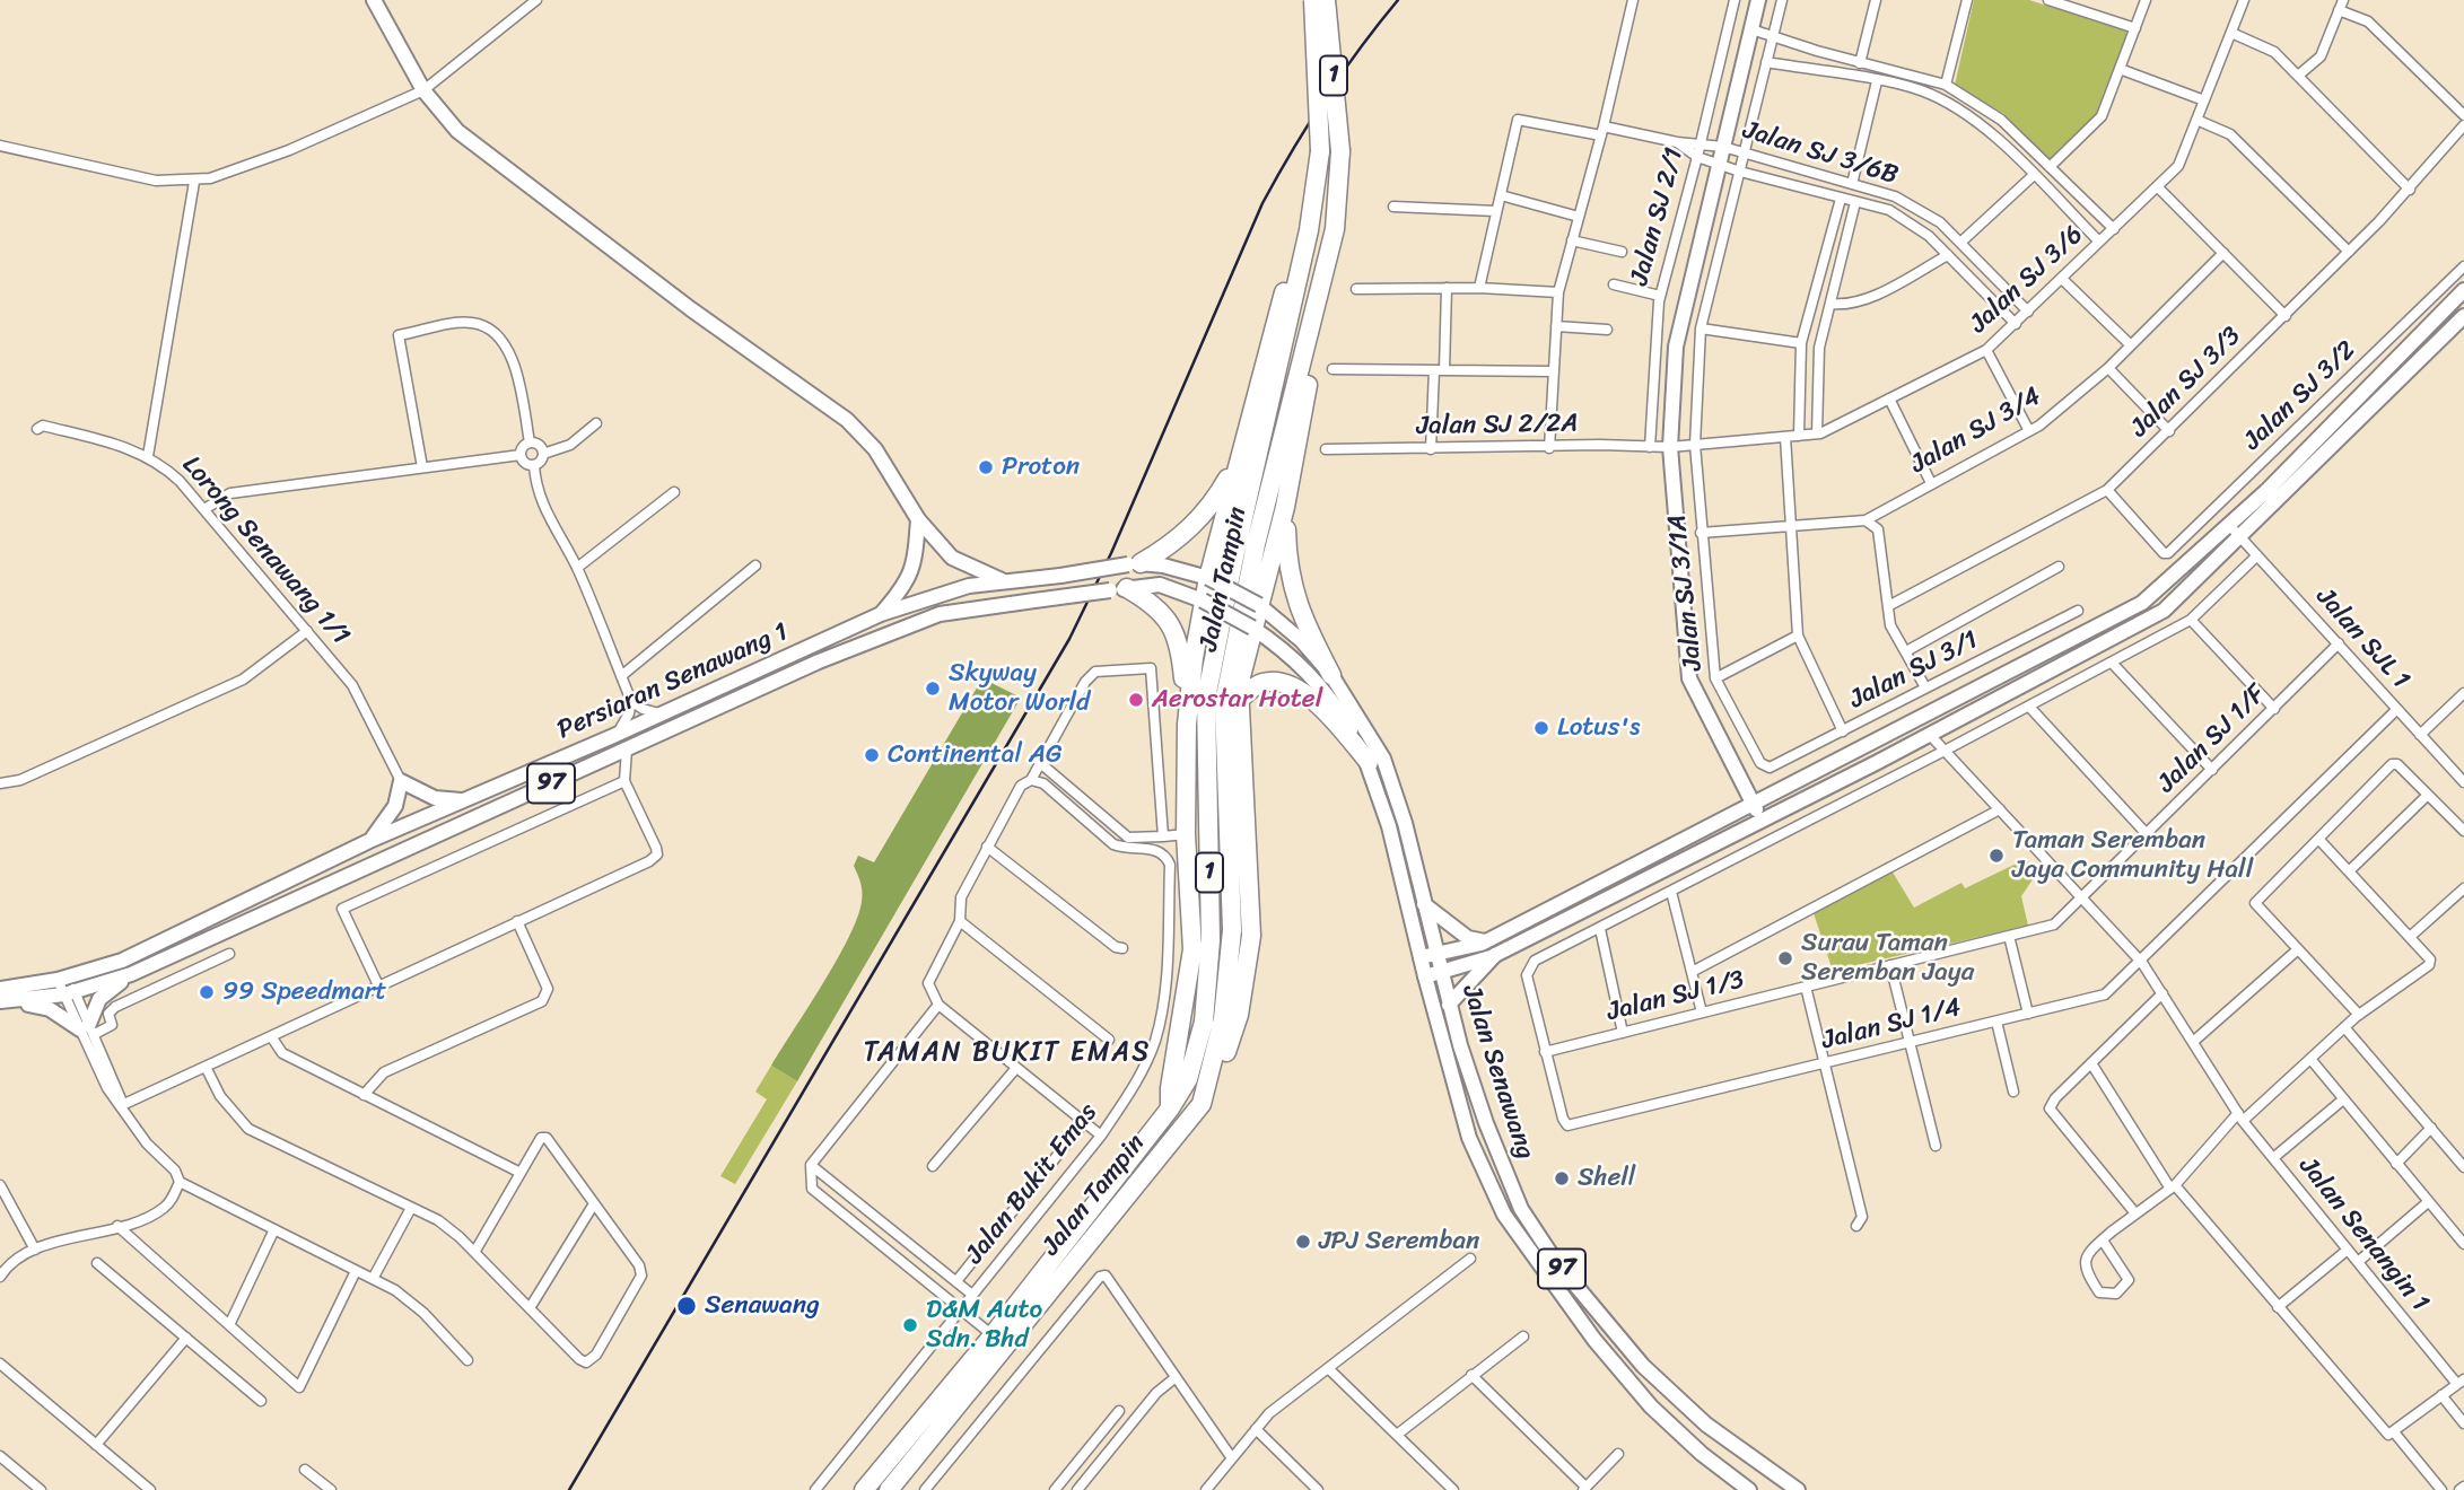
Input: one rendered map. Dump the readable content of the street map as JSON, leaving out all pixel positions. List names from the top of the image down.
{
  "streets": {
    "highway": ["1", "Jalan Tampin"],
    "main road": ["Persiaran Senawang 1", "97", "Jalan Senawang"],
    "street": [
      "Jalan SJ 3/6B",
      "Jalan SJ 2/1",
      "Jalan SJ 3/6",
      "Jalan SJ 3/3",
      "Jalan SJ 3/2",
      "Jalan SJ 2/2A",
      "Jalan SJ 3/4",
      "Lorong Senawang 1/1",
      "Jalan SJ 3/1A",
      "Jalan SJL 1",
      "Jalan SJ 3/1",
      "Jalan SJ 1/F",
      "Jalan SJ 1/3",
      "Jalan SJ 1/4",
      "Jalan Bukit Emas",
      "Jalan Senangin 1"
    ]
  },
  "crossings": [
    ["Jalan SJ 3/6B", "Jalan SJ 2/1"],
    ["Jalan SJ 3/6B", "Jalan SJ 3/6"],
    ["Jalan SJ 3/6B", "Jalan SJ 3/1A"],
    ["Jalan SJ 2/1", "Jalan SJ 2/2A"],
    ["Jalan SJ 3/6", "Jalan SJ 2/2A"],
    ["Jalan SJ 3/6", "Jalan SJ 3/1A"],
    ["Jalan SJ 3/3", "Jalan SJ 3/2"],
    ["Jalan SJ 3/4", "Jalan SJ 3/1A"],
    ["Jalan SJ 3/1A", "Jalan SJ 3/1"],
    ["Jalan SJL 1", "Jalan SJ 1/F"],
    ["Jalan SJL 1", "Jalan SJ 1/4"],
    ["Persiaran Senawang 1", "97"],
    ["Jalan SJ 1/F", "Jalan SJ 1/3"],
    ["Jalan SJ 1/F", "Jalan Senangin 1"],
    ["97", "Jalan Senawang"],
    ["Jalan SJ 1/3", "Jalan SJ 1/4"],
    ["Jalan SJ 1/3", "Jalan Senangin 1"],
    ["Jalan SJ 1/4", "Jalan Senangin 1"]
  ],
  "districts": ["TAMAN BUKIT EMAS"],
  "places": [
    "Proton",
    "Skyway Motor World",
    "Aerostar Hotel",
    "Lotus's",
    "Continental AG",
    "Taman Seremban Jaya Community Hall",
    "Surau Taman Seremban Jaya",
    "99 Speedmart",
    "Shell",
    "JPJ Seremban",
    "Senawang",
    "D&M Auto Sdn. Bhd"
  ]
}
